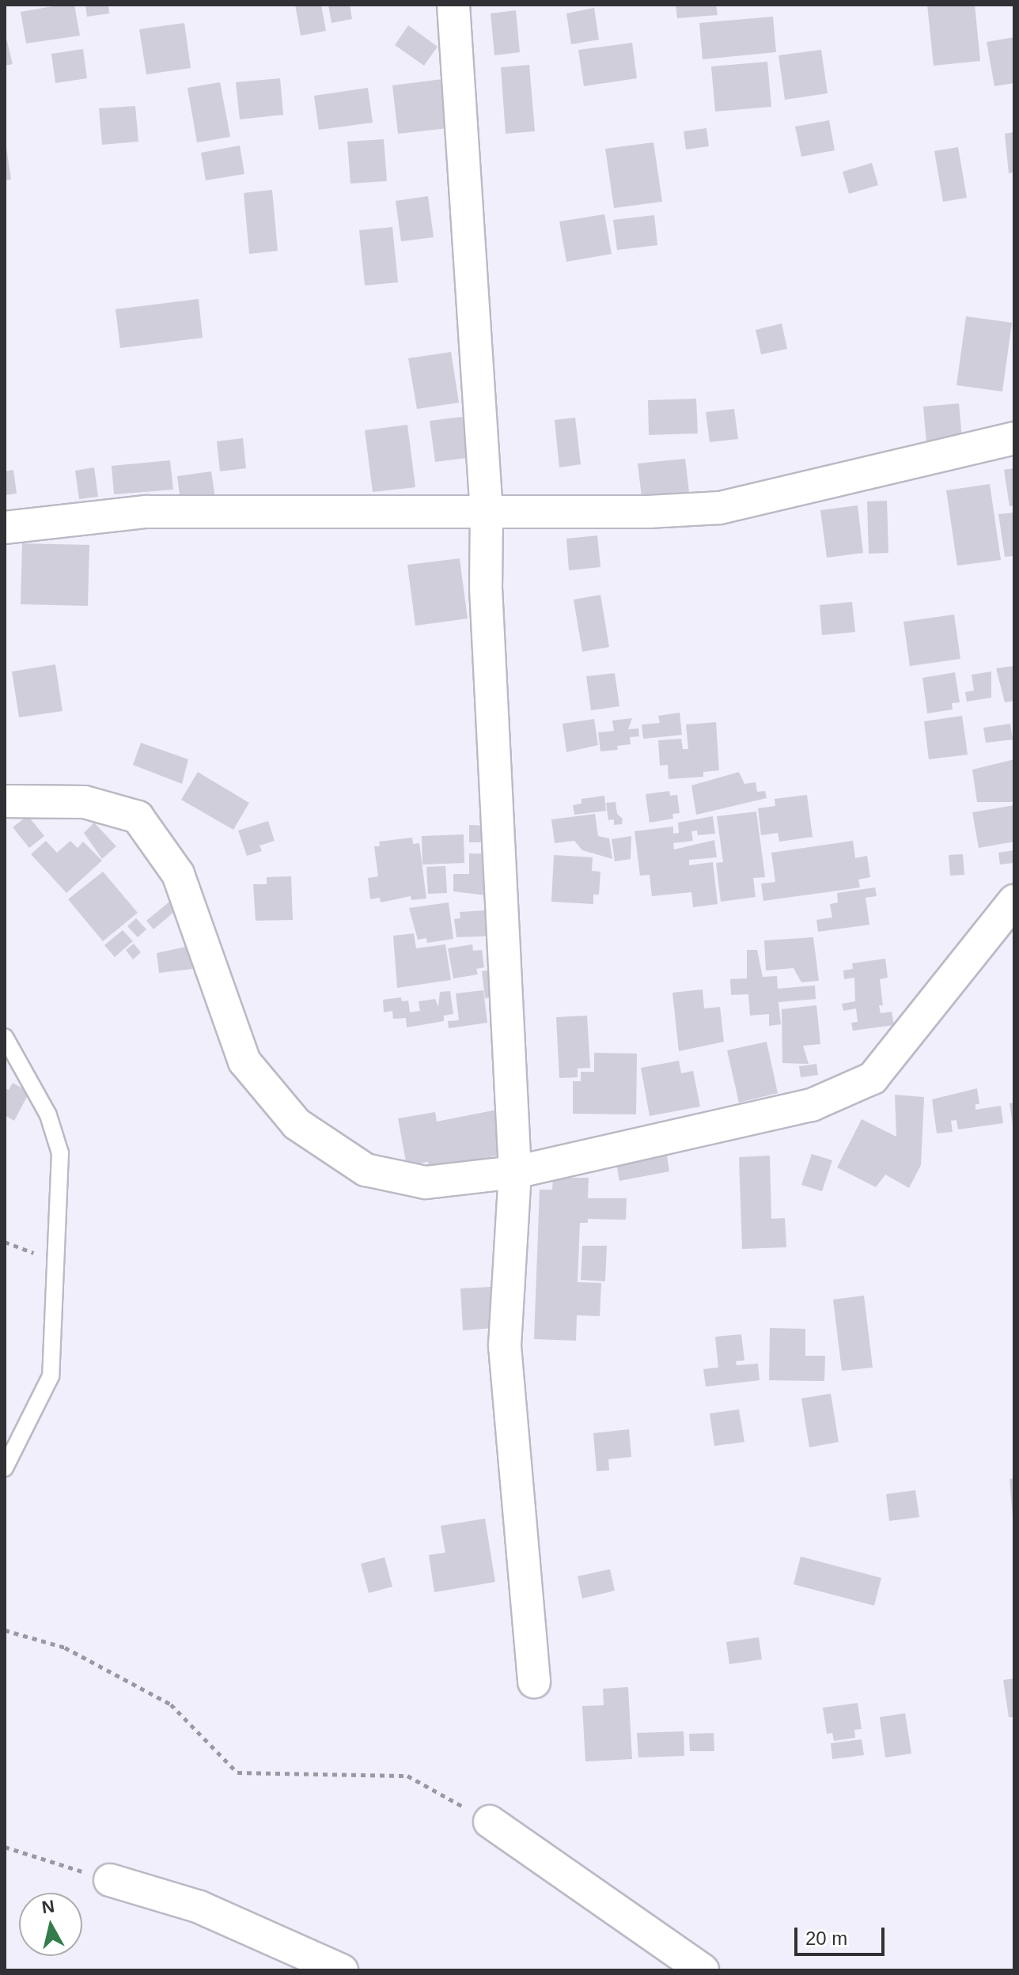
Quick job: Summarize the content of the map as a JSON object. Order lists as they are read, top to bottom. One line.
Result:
{"scale_bar":"20 m","north":"top"}
